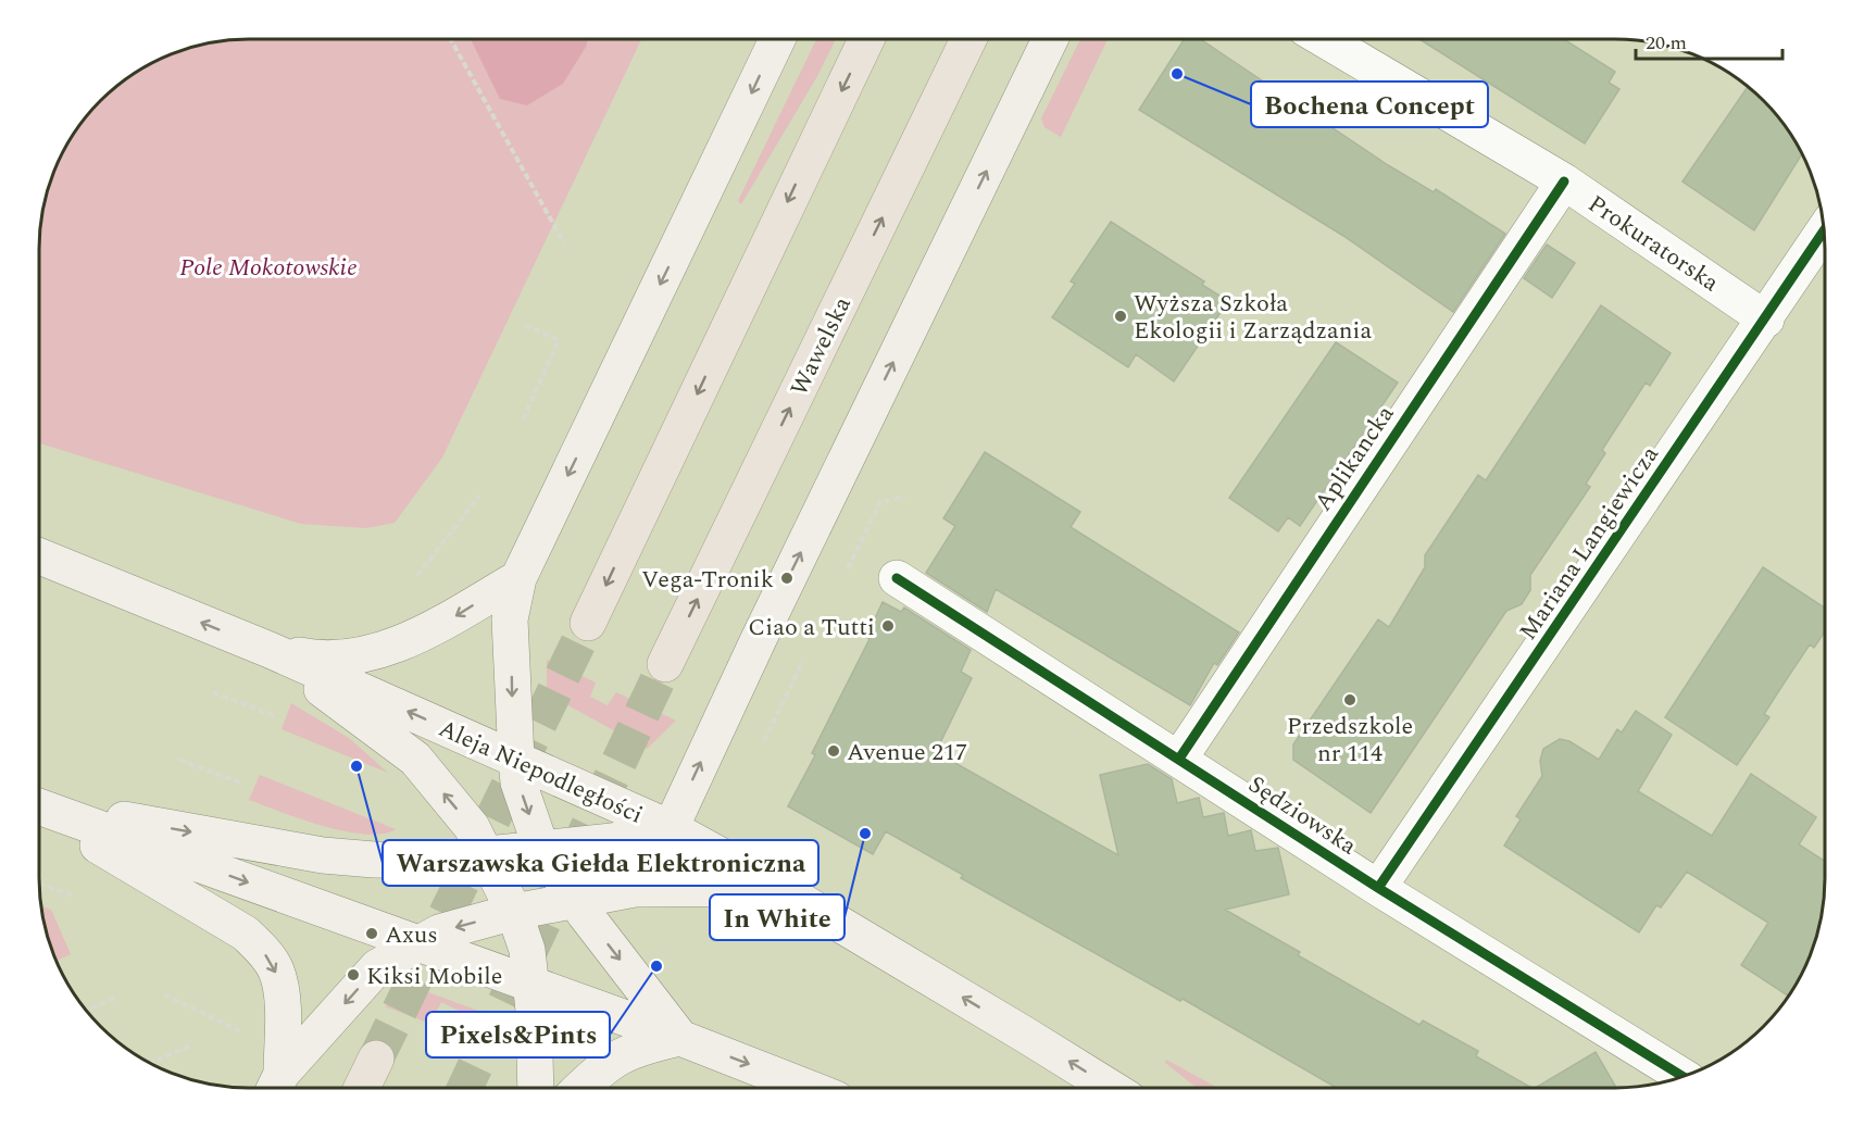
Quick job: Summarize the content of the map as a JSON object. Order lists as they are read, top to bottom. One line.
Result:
{"streets":{"main road":["Wawelska","Aleja Niepodległości"],"street":["Prokuratorska","Aplikancka","Mariana Langiewicza","Sędziowska"]},"crossings":[["Prokuratorska","Aplikancka"],["Prokuratorska","Mariana Langiewicza"],["Aplikancka","Sędziowska"],["Mariana Langiewicza","Sędziowska"]],"parks":["Pole Mokotowskie"],"places":["Bochena Concept","Wyższa Szkoła Ekologii i Zarządzania","Vega-Tronik","Ciao a Tutti","Przedszkole nr 114","Avenue 217","Warszawska Giełda Elektroniczna","In White","Axus","Pixels&Pints","Kiksi Mobile"],"scale_bar":"20 m"}
